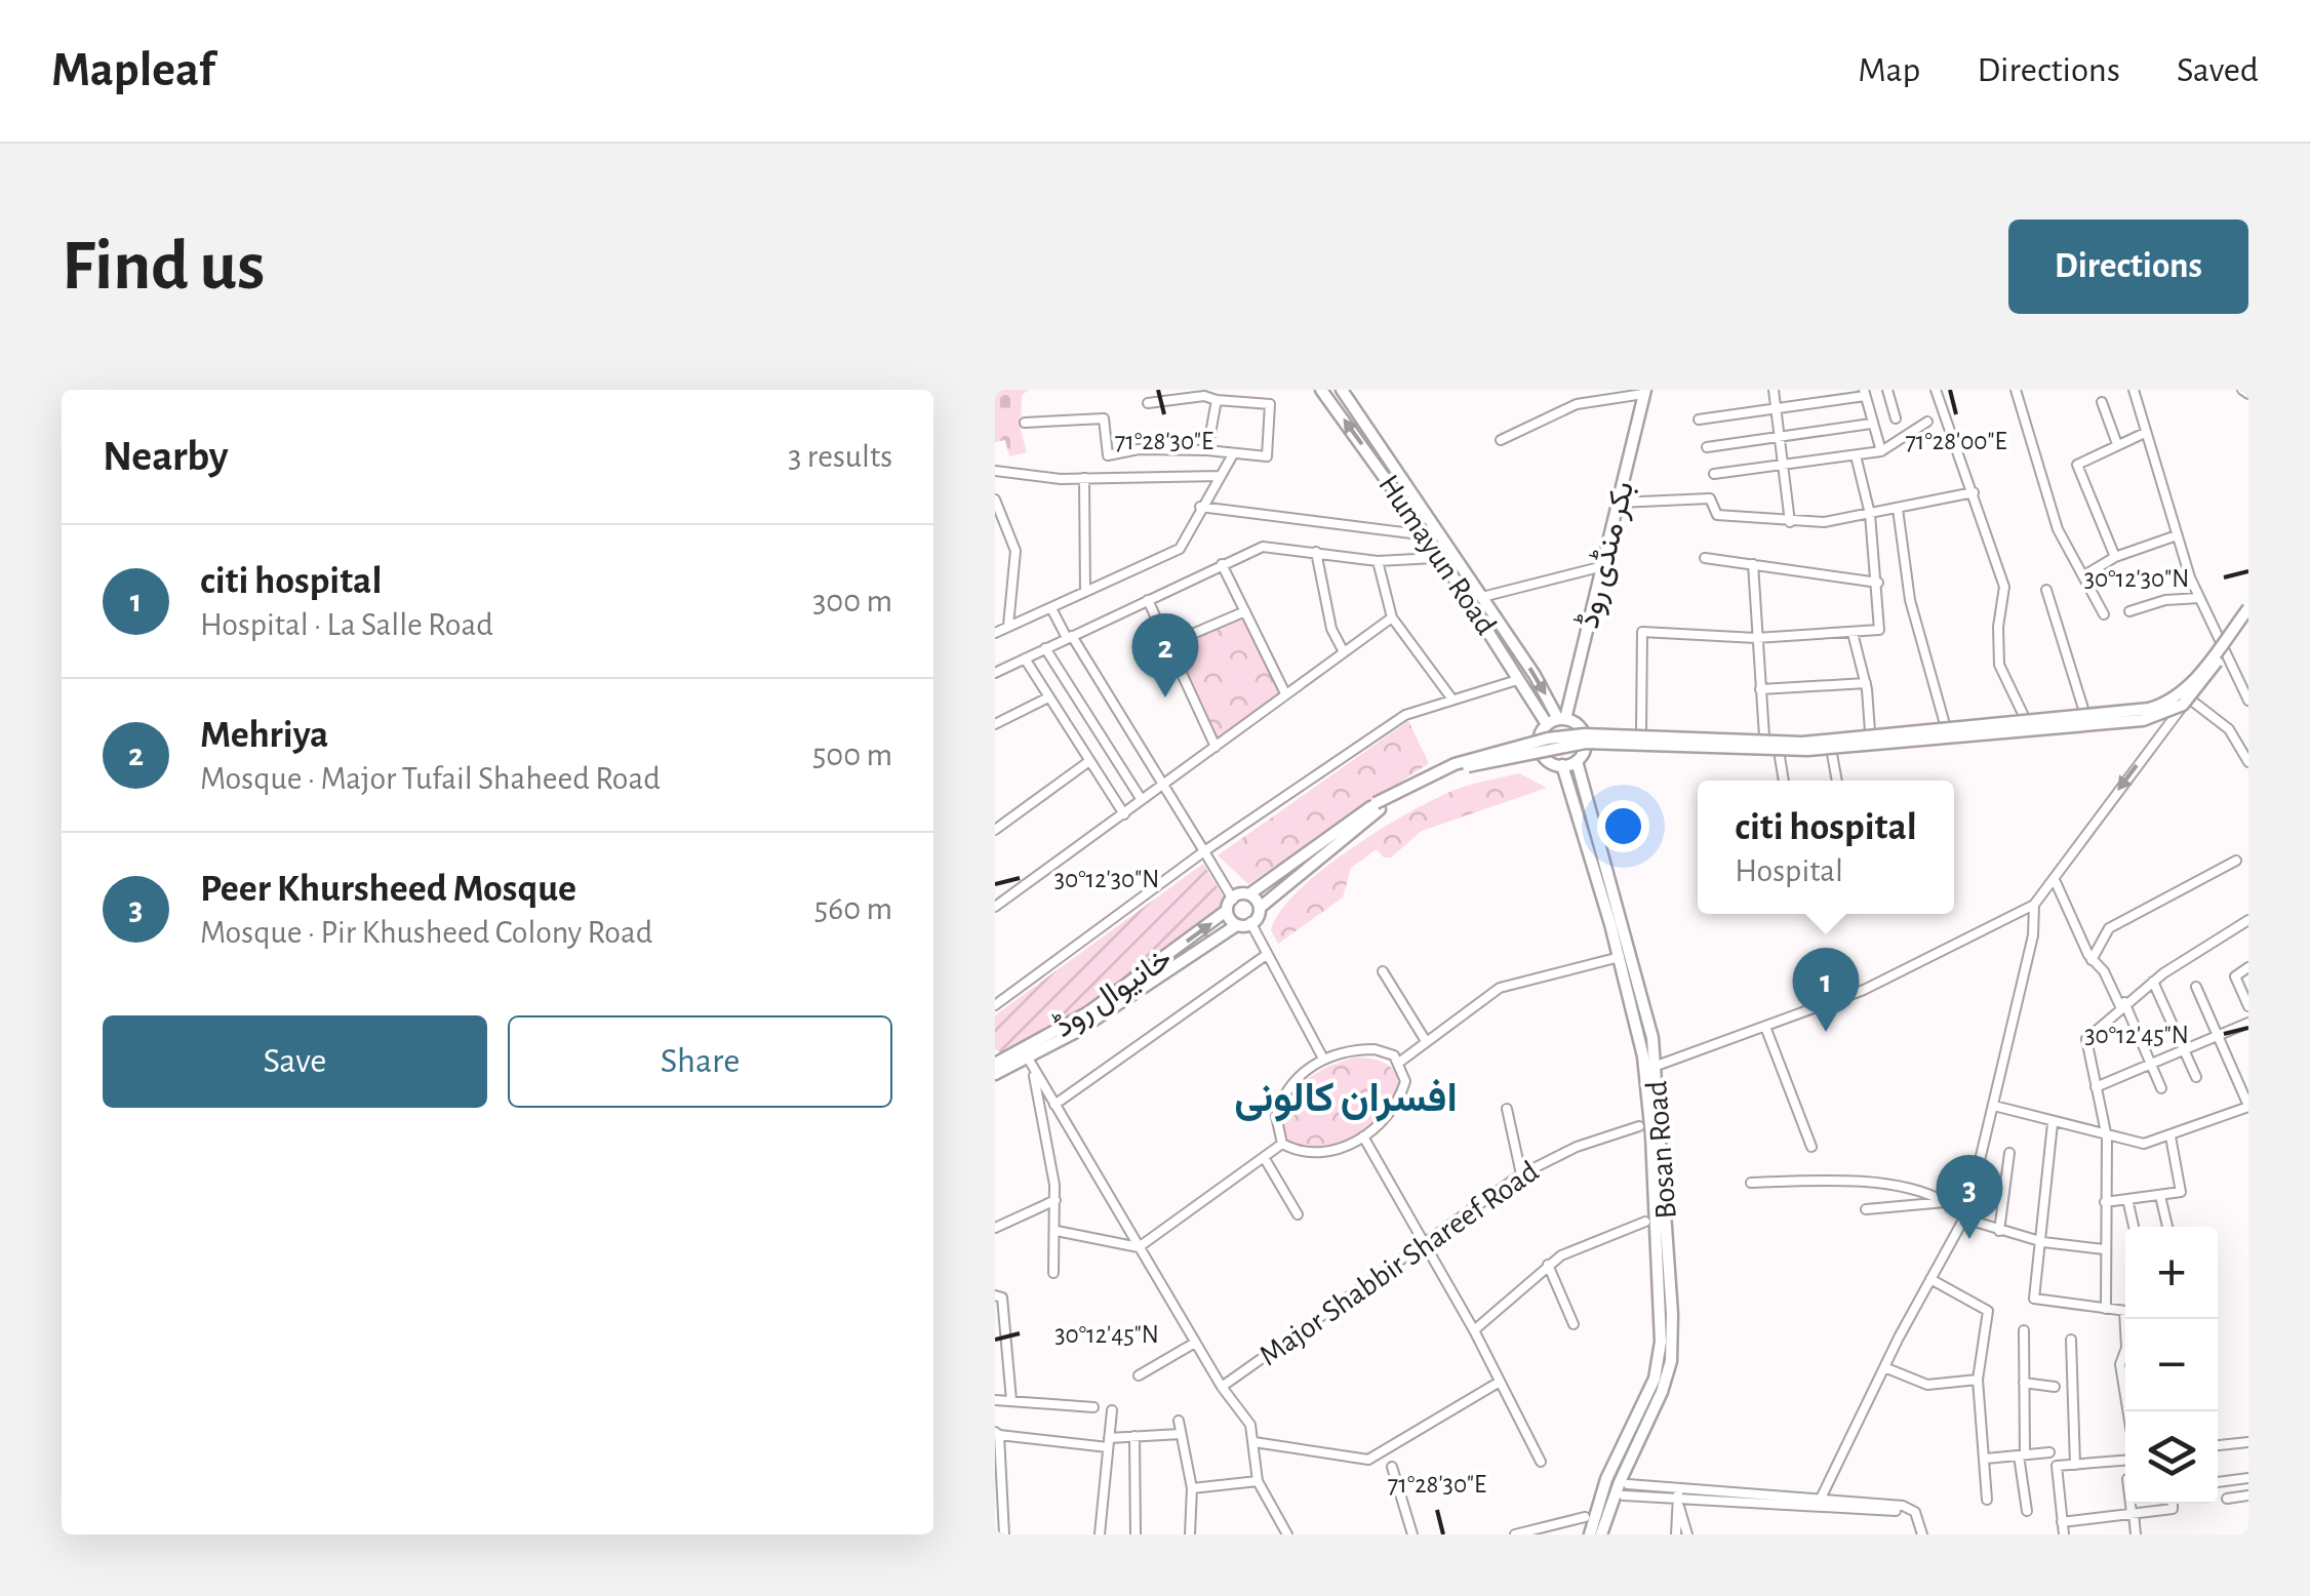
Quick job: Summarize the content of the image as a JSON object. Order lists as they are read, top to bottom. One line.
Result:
{"streets":{"main road":["Humayun Road","بکر منڈی روڈ","خانیوال روڈ","Bosan Road"],"street":["Major Shabbir Shareef Road"]},"crossings":[["Humayun Road","بکر منڈی روڈ"],["Humayun Road","Bosan Road"],["بکر منڈی روڈ","Bosan Road"]],"districts":["افسران کالونی"],"page":{"header":"Mapleaf","nav":["Map","Directions","Saved"],"buttons":["Directions",["Save","Share"]],"title":"Find us","heading":["Nearby","3 results"],"list":[{"mark":"1","name":"citi hospital","note":"Hospital · La Salle Road","value":"300 m"},{"mark":"2","name":"Mehriya","note":"Mosque · Major Tufail Shaheed Road","value":"500 m"},{"mark":"3","name":"Peer Khursheed Mosque","note":"Mosque · Pir Khusheed Colony Road","value":"560 m"}],"pins":["2","1","3"],"popup":["citi hospital","Hospital"],"map_buttons":["+","−"]},"coordinates":["71°28'30\"E","71°28'00\"E","30°12'30\"N","30°12'45\"N"]}
